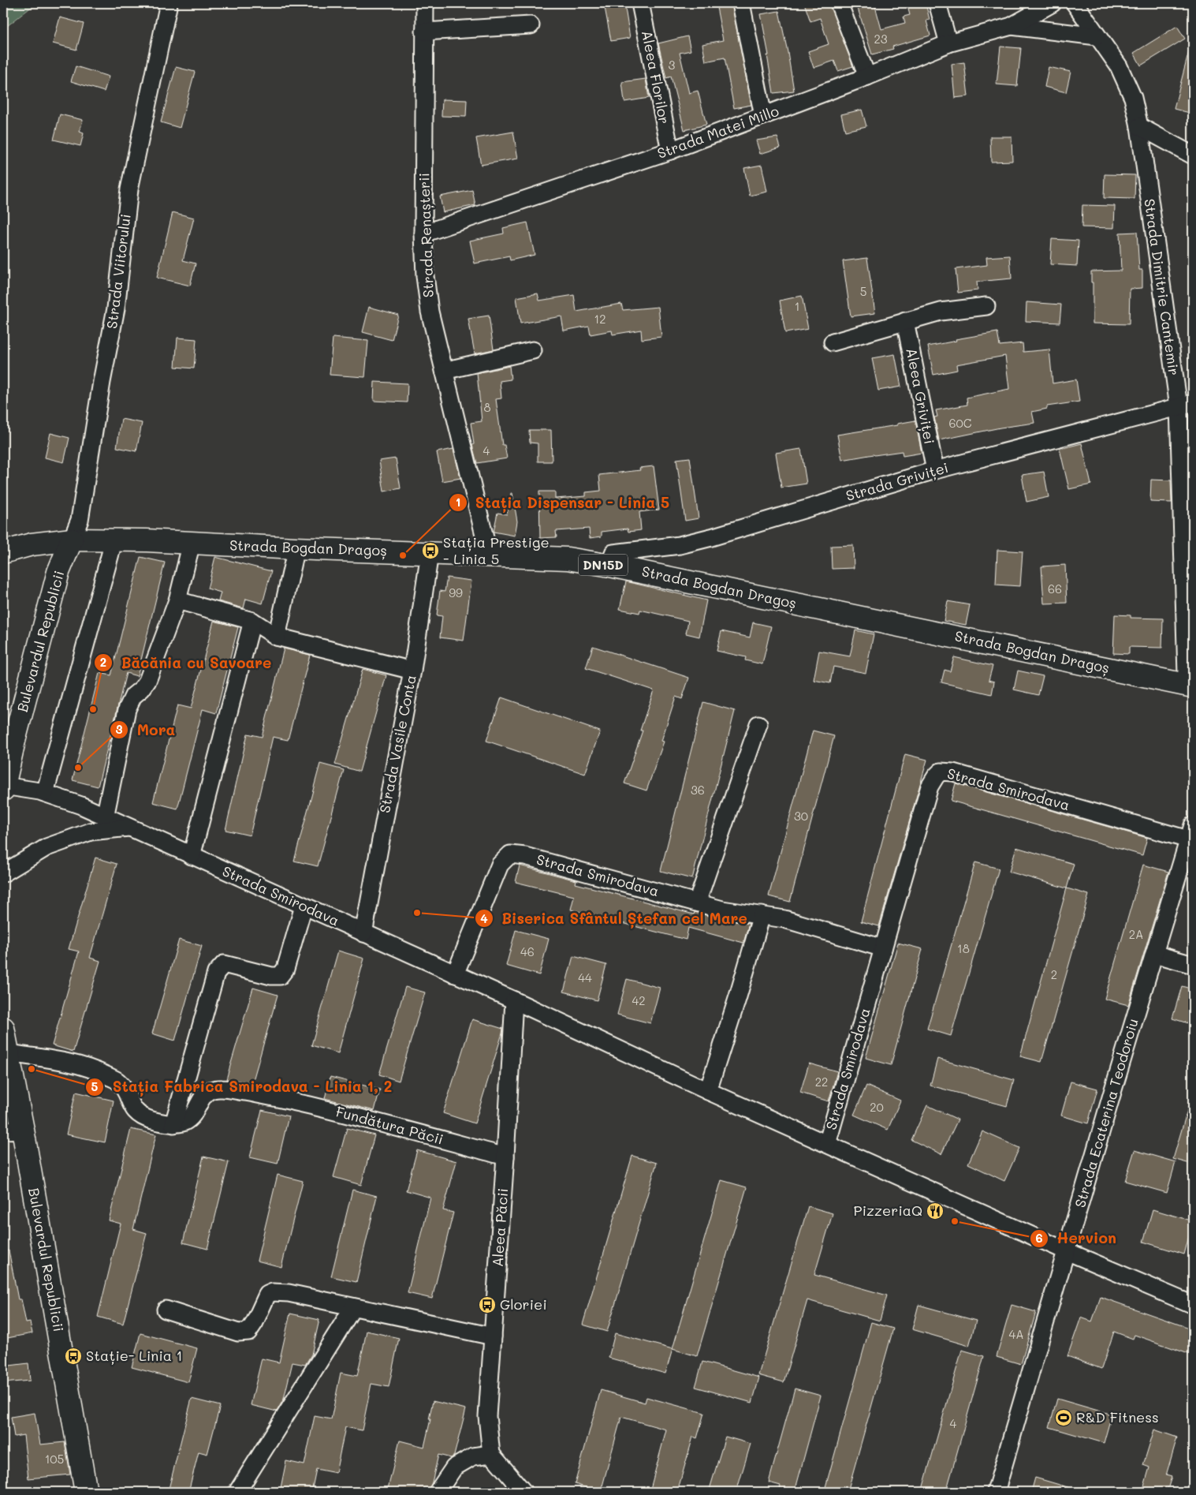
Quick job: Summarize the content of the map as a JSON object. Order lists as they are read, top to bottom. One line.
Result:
{"streets":{"main road":["Strada Bogdan Dragoș","DN15D","Bulevardul Republicii"],"street":["Aleea Florilor","Strada Matei Millo","Strada Renașterii","Strada Viitorului","Strada Dimitrie Cantemir","Aleea Griviței","Strada Griviței","Strada Vasile Conta","Strada Smirodava","Strada Ecaterina Teodoroiu","Fundătura Păcii","Aleea Păcii"]},"crossings":[["Aleea Florilor","Strada Matei Millo"],["Strada Matei Millo","Strada Renașterii"],["Strada Matei Millo","Strada Dimitrie Cantemir"],["Strada Renașterii","Strada Bogdan Dragoș"],["Strada Viitorului","Strada Bogdan Dragoș"],["Strada Viitorului","Bulevardul Republicii"],["Strada Dimitrie Cantemir","Strada Griviței"],["Strada Dimitrie Cantemir","Strada Bogdan Dragoș"],["Aleea Griviței","Strada Griviței"],["Strada Griviței","Strada Bogdan Dragoș"],["Strada Bogdan Dragoș","Bulevardul Republicii"],["Strada Bogdan Dragoș","Strada Vasile Conta"],["Bulevardul Republicii","Strada Smirodava"],["Strada Vasile Conta","Strada Smirodava"],["Strada Smirodava","Strada Ecaterina Teodoroiu"],["Strada Smirodava","Aleea Păcii"],["Fundătura Păcii","Aleea Păcii"]],"places":{"bus stop":["Stația Prestige - Linia 5","Gloriei","Stație- Linia 1"],"other":["Stația Dispensar - Linia 5","Băcănia cu Savoare","Mora","Biserica Sfântul Ștefan cel Mare","Stația Fabrica Smirodava - Linia 1, 2","Hervion"],"restaurant":["PizzeriaQ"],"sports":["R&D Fitness"]},"house_numbers":["23","3","5","1","12","8","60C","4","66","99","36","30","2A","18","46","2","44","42","22","20","4A","4","105"]}
